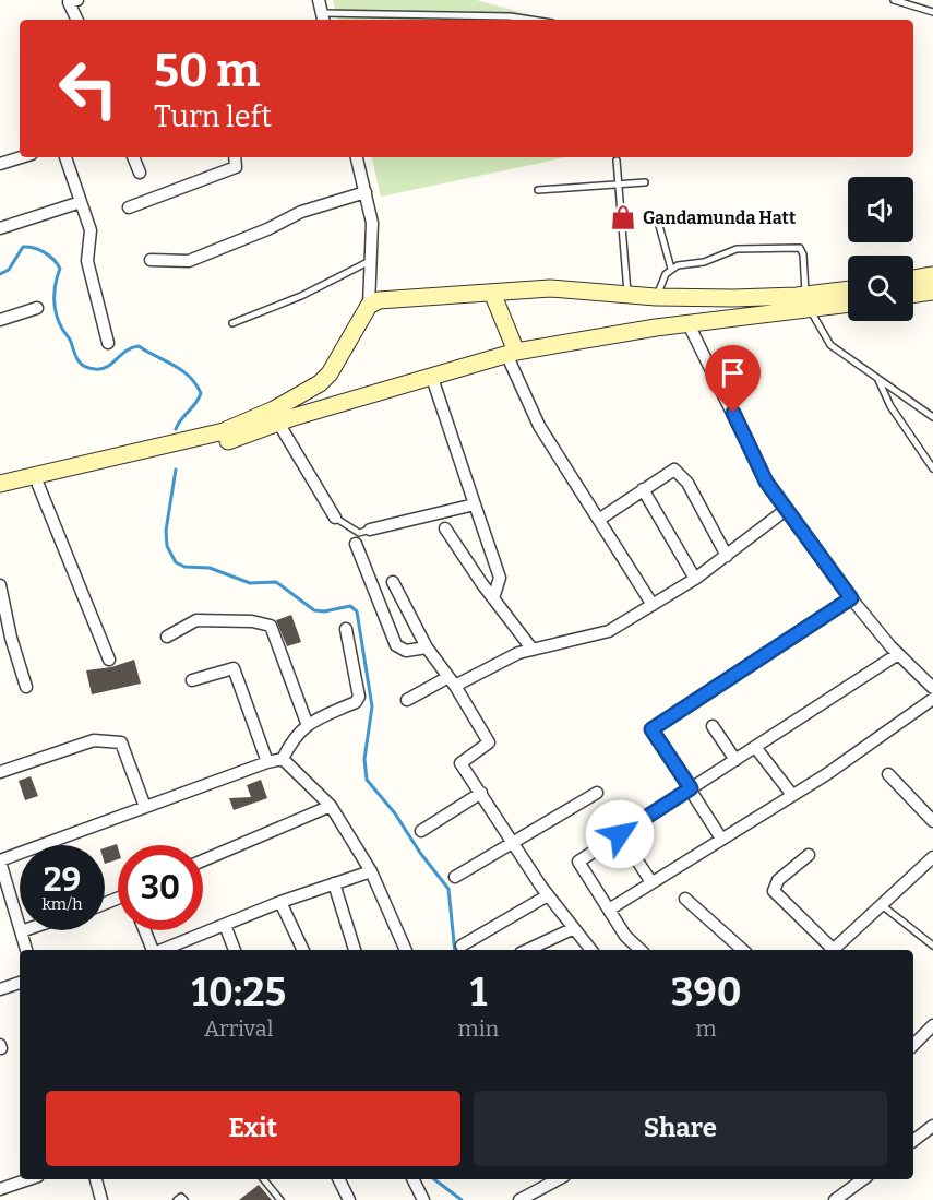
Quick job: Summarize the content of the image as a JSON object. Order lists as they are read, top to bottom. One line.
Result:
{"places":{"shop":["Gandamunda Hatt"]},"page":{"turn":["50 m","Turn left"],"speed":"29 km/h","limit":"30","eta":["10:25","Arrival","1","min","390","m"],"buttons":["Exit","Share"]}}
